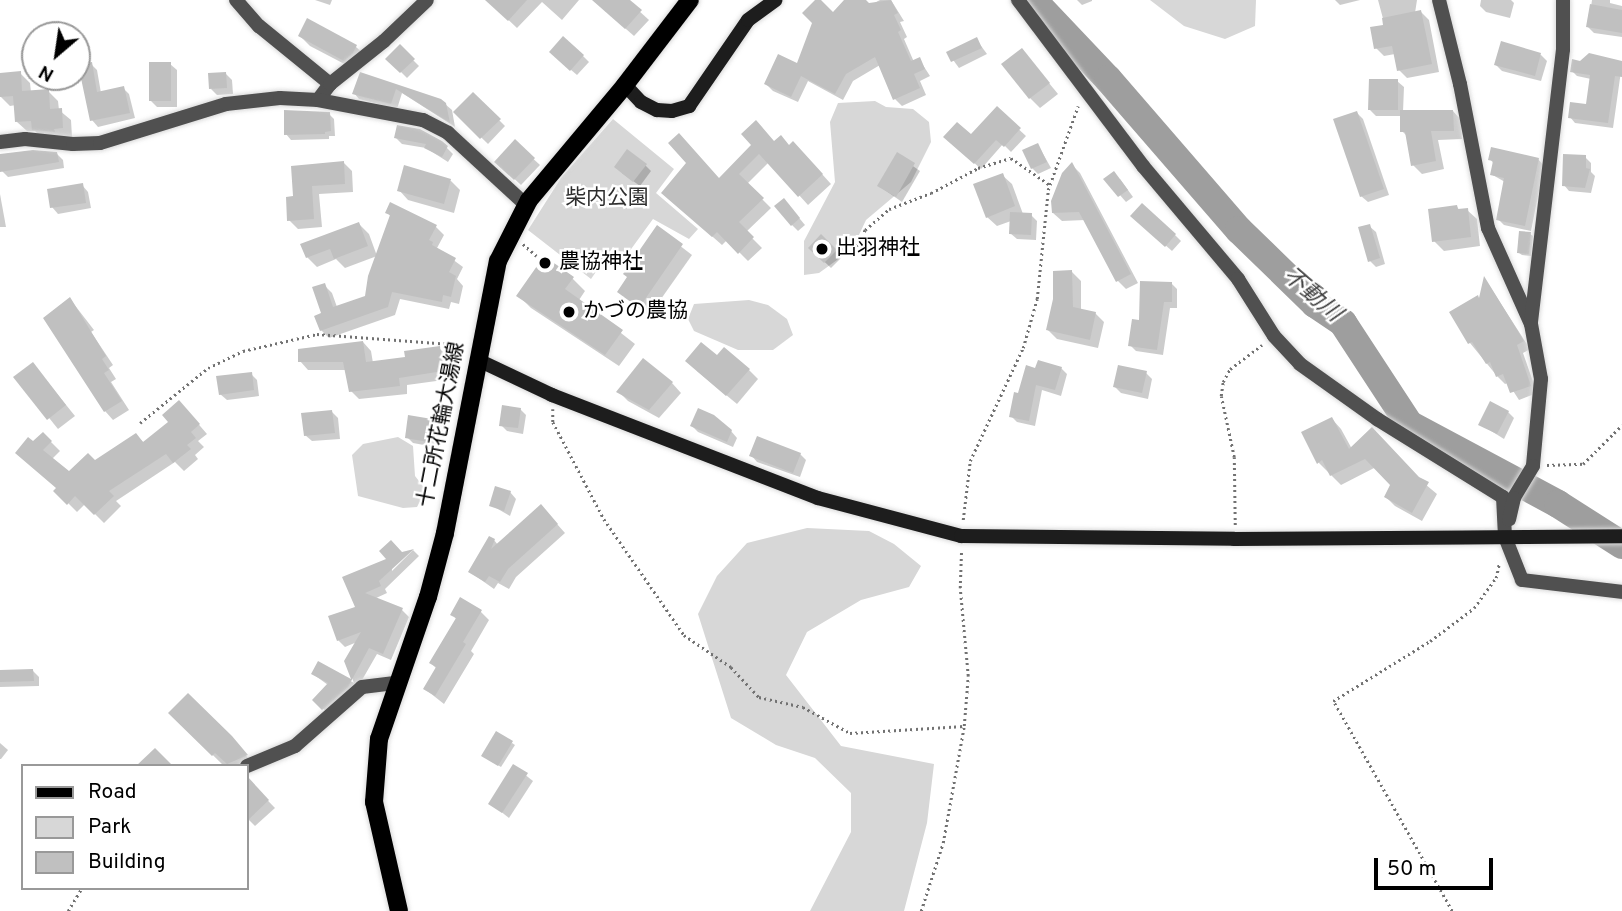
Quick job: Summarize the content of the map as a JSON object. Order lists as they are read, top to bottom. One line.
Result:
{"streets":{"main road":["十二所花輪大湯線"]},"water":["不動川"],"parks":["柴内公園"],"places":["出羽神社","農協神社","かづの農協"],"legend":["Road","Park","Building"],"scale_bar":"50 m","north":"bottom left"}
